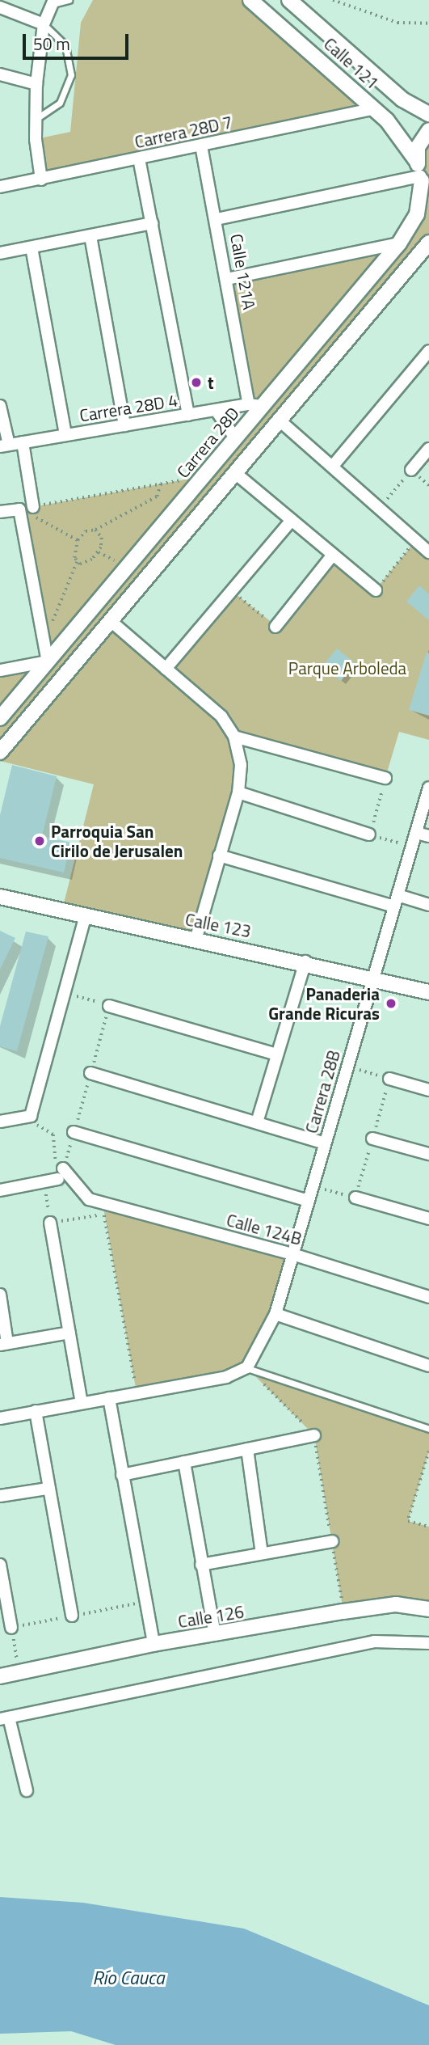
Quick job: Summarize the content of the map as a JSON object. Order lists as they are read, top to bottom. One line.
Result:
{"streets":{"street":["Calle 121","Carrera 28D 7","Calle 121A","Carrera 28D 4","Carrera 28D","Calle 123","Carrera 28B","Calle 124B","Calle 126"]},"crossings":[["Calle 121","Carrera 28D 7"],["Calle 121","Carrera 28D"],["Carrera 28D 7","Calle 121A"],["Calle 121A","Carrera 28D 4"],["Calle 121A","Carrera 28D"],["Carrera 28D 4","Carrera 28D"],["Calle 123","Carrera 28B"],["Carrera 28B","Calle 124B"]],"water":["Río Cauca"],"parks":["Parque Arboleda"],"places":["t","Parroquia San Cirilo de Jerusalen","Panaderia Grande Ricuras"],"scale_bar":"50 m"}
